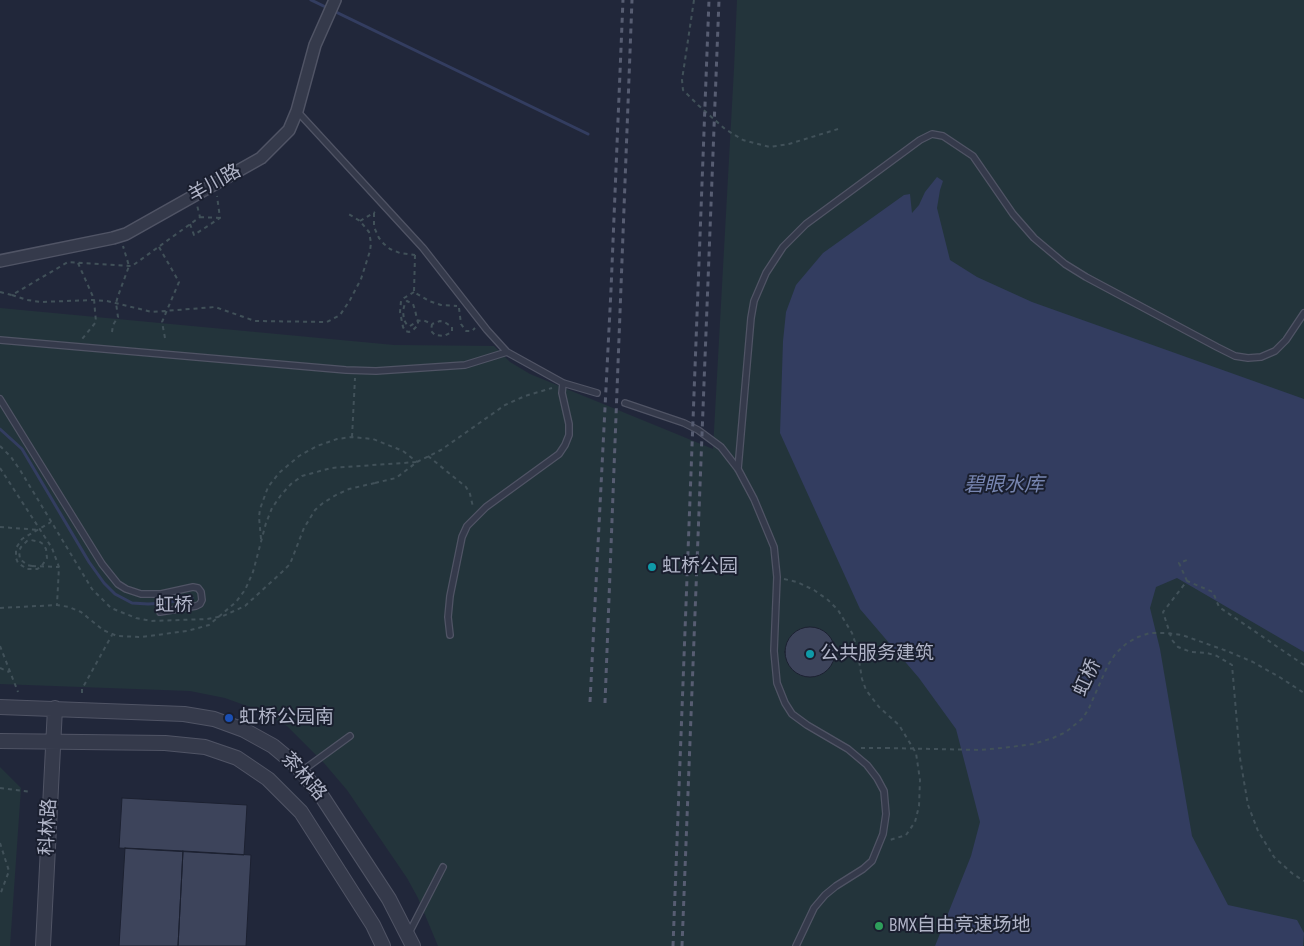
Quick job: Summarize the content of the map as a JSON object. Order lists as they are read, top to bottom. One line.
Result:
{"streets":{"street":["羊川路","茶林路","科林路"],"path":["虹桥"]},"crossings":[["茶林路","科林路"]],"water":["碧眼水库"],"places":["虹桥公园","公共服务建筑","虹桥公园南","BMX自由竞速场地"]}
